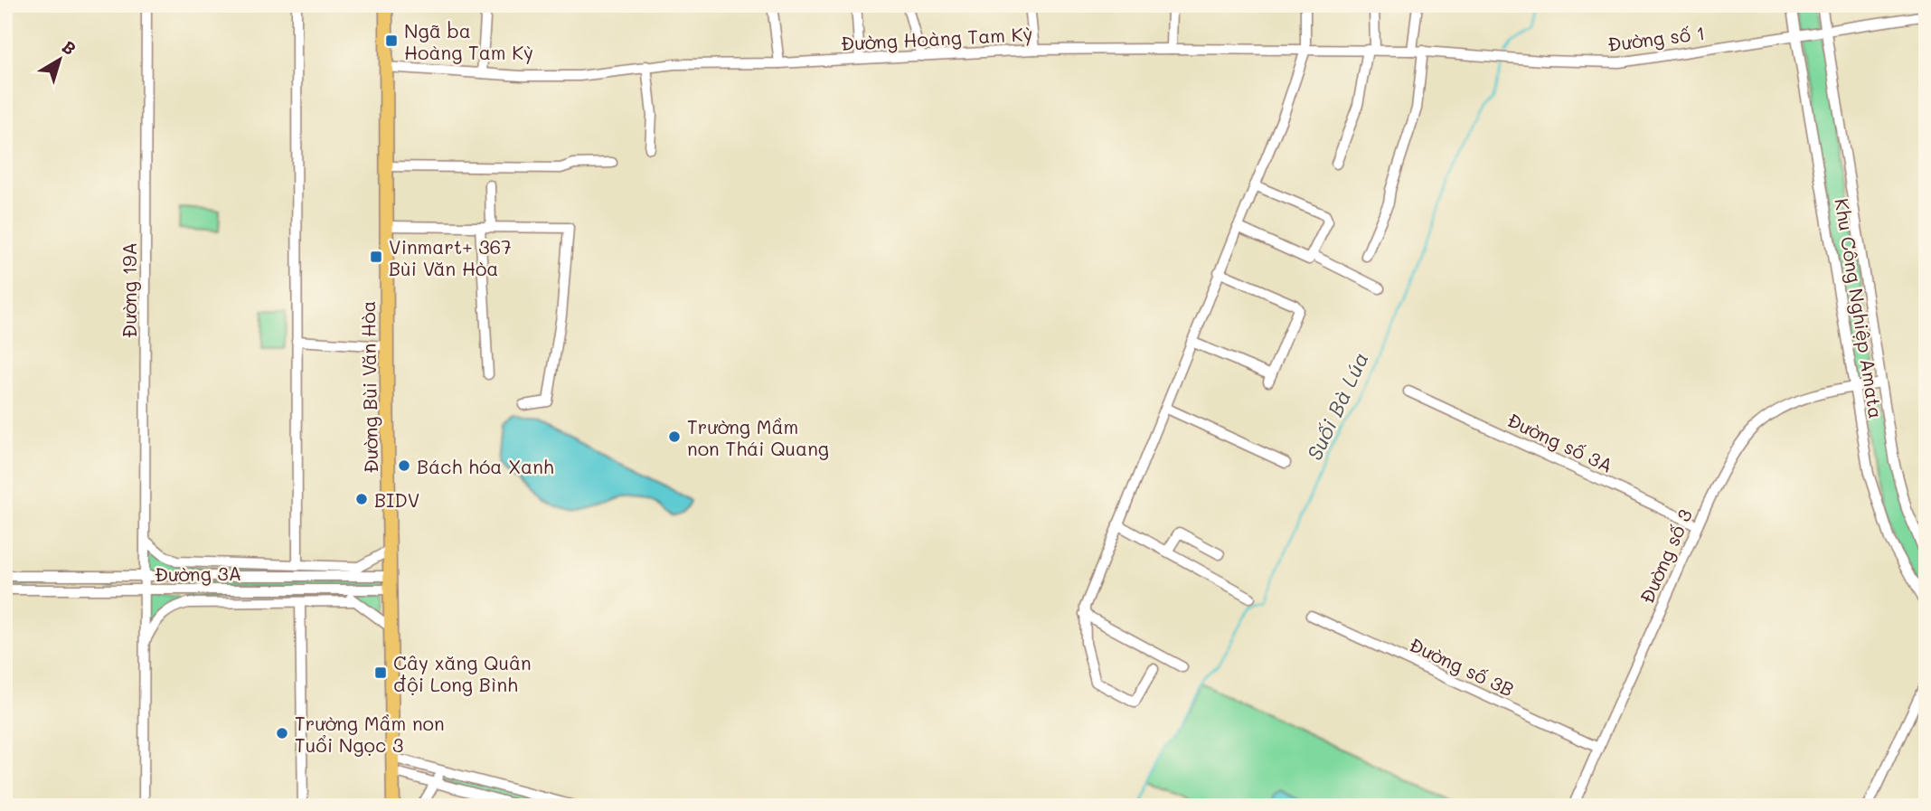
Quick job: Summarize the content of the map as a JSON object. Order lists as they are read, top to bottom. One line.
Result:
{"streets":{"main road":["Đường Bùi Văn Hòa"],"street":["Đường Hoàng Tam Kỳ","Đường số 1","Đường 19A","Khu Công Nghiệp Amata","Đường số 3A","Đường số 3","Đường 3A","Đường số 3B"]},"crossings":[["Đường Hoàng Tam Kỳ","Đường số 1"],["Đường Hoàng Tam Kỳ","Đường Bùi Văn Hòa"],["Đường số 1","Khu Công Nghiệp Amata"],["Đường 19A","Đường 3A"],["Khu Công Nghiệp Amata","Đường số 3"],["Đường Bùi Văn Hòa","Đường 3A"],["Đường số 3A","Đường số 3"],["Đường số 3","Đường số 3B"]],"water":["Suối Bà Lúa"],"places":{"transit":["Ngã ba Hoàng Tam Kỳ","Vinmart+ 367 Bùi Văn Hòa","Cây xăng Quân đội Long Bình"],"other":["Trường Mầm non Thái Quang","Bách hóa Xanh","BIDV","Trường Mầm non Tuổi Ngọc 3"]},"north":"top right"}
